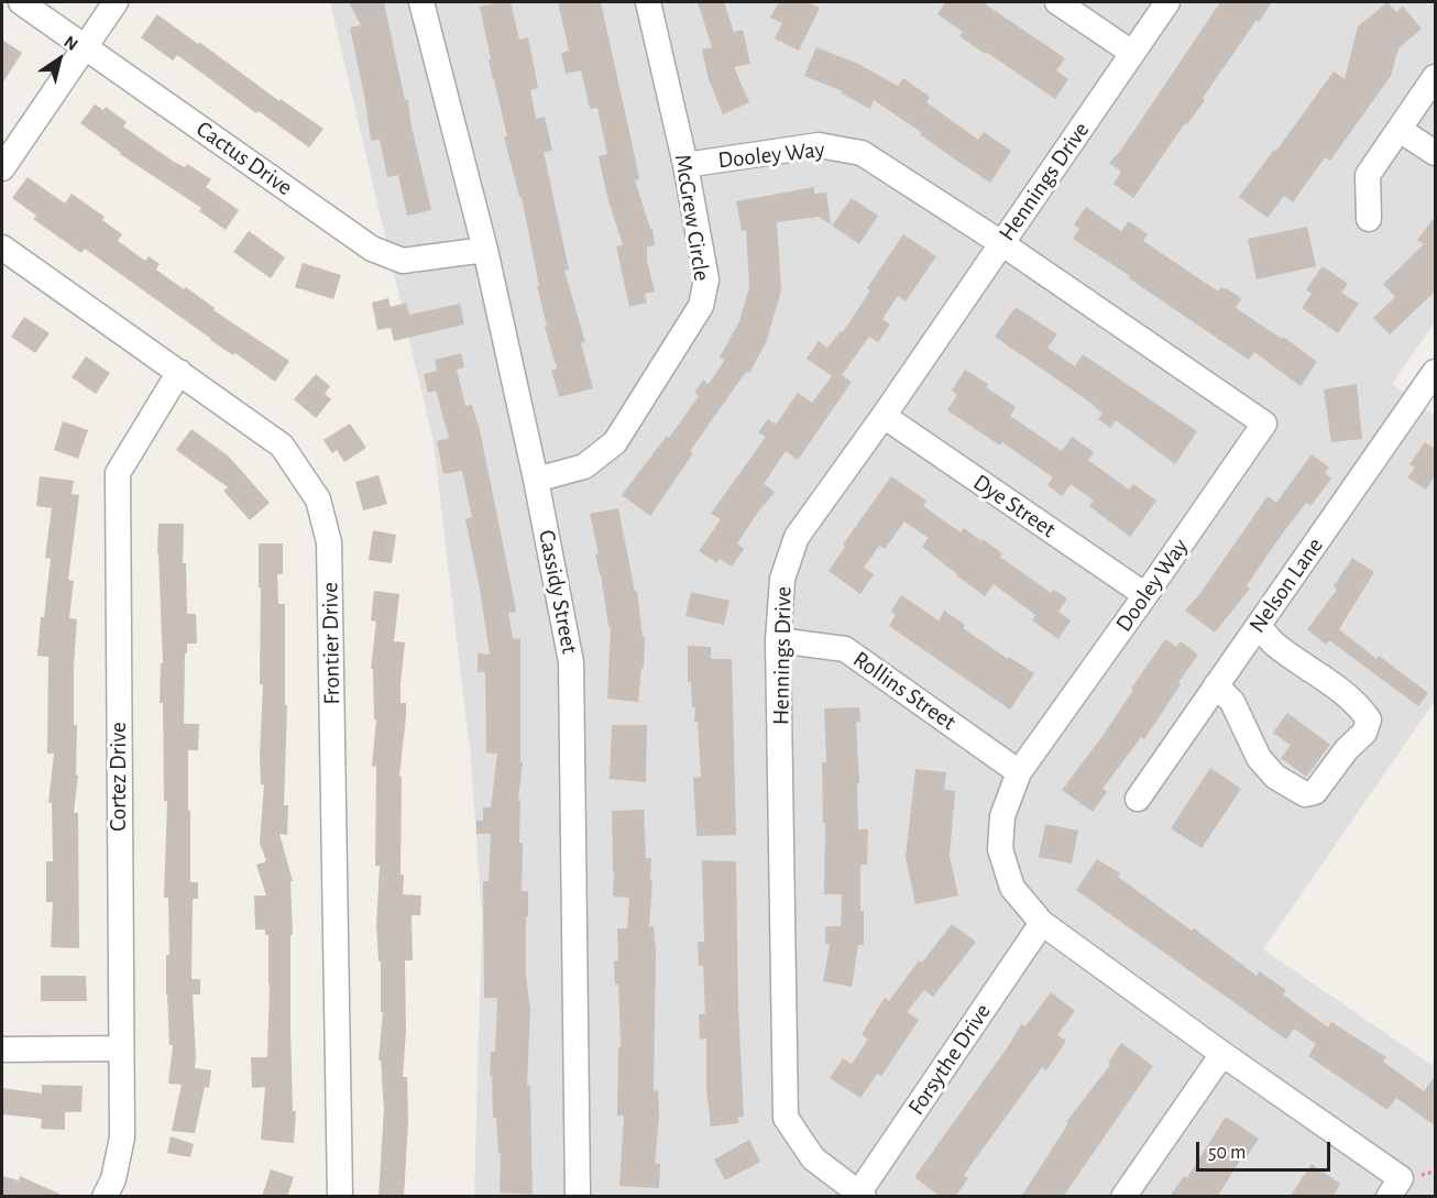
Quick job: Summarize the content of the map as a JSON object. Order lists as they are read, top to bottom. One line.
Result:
{"streets":{"street":["Dooley Way","Cactus Drive","Hennings Drive","McGrew Circle","Dye Street","Nelson Lane","Cassidy Street","Frontier Drive","Rollins Street","Cortez Drive","Forsythe Drive"]},"crossings":[["Dooley Way","Hennings Drive"],["Dooley Way","McGrew Circle"],["Dooley Way","Dye Street"],["Dooley Way","Rollins Street"],["Dooley Way","Forsythe Drive"],["Cactus Drive","Cassidy Street"],["Hennings Drive","Dye Street"],["Hennings Drive","Rollins Street"],["Hennings Drive","Forsythe Drive"],["McGrew Circle","Cassidy Street"],["Frontier Drive","Cortez Drive"]],"scale_bar":"50 m","north":"top right"}
